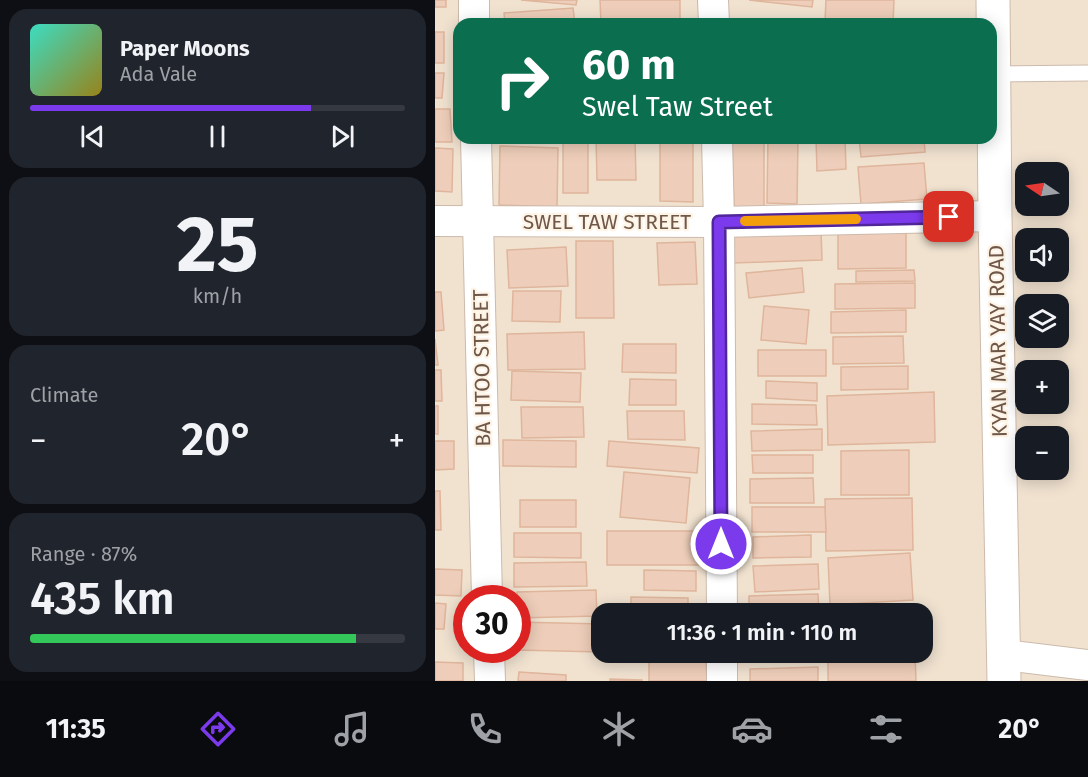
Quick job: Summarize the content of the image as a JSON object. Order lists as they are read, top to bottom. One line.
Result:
{"streets":{"street":["SWEL TAW STREET","KYAN MAR YAY ROAD","BA HTOO STREET"]},"crossings":[["SWEL TAW STREET","KYAN MAR YAY ROAD"],["SWEL TAW STREET","BA HTOO STREET"]],"north":"left","page":{"turn":["60 m","Swel Taw Street"],"song":["Paper Moons","Ada Vale"],"map_buttons":["+","−"],"tile":[["25","km/h"],"Climate",["Range · 87%","435 km"]],"heat":["−","20°","+"],"limit":"30","trip":"11:36 · 1 min · 110 m","tabs":["11:35","20°"]}}
